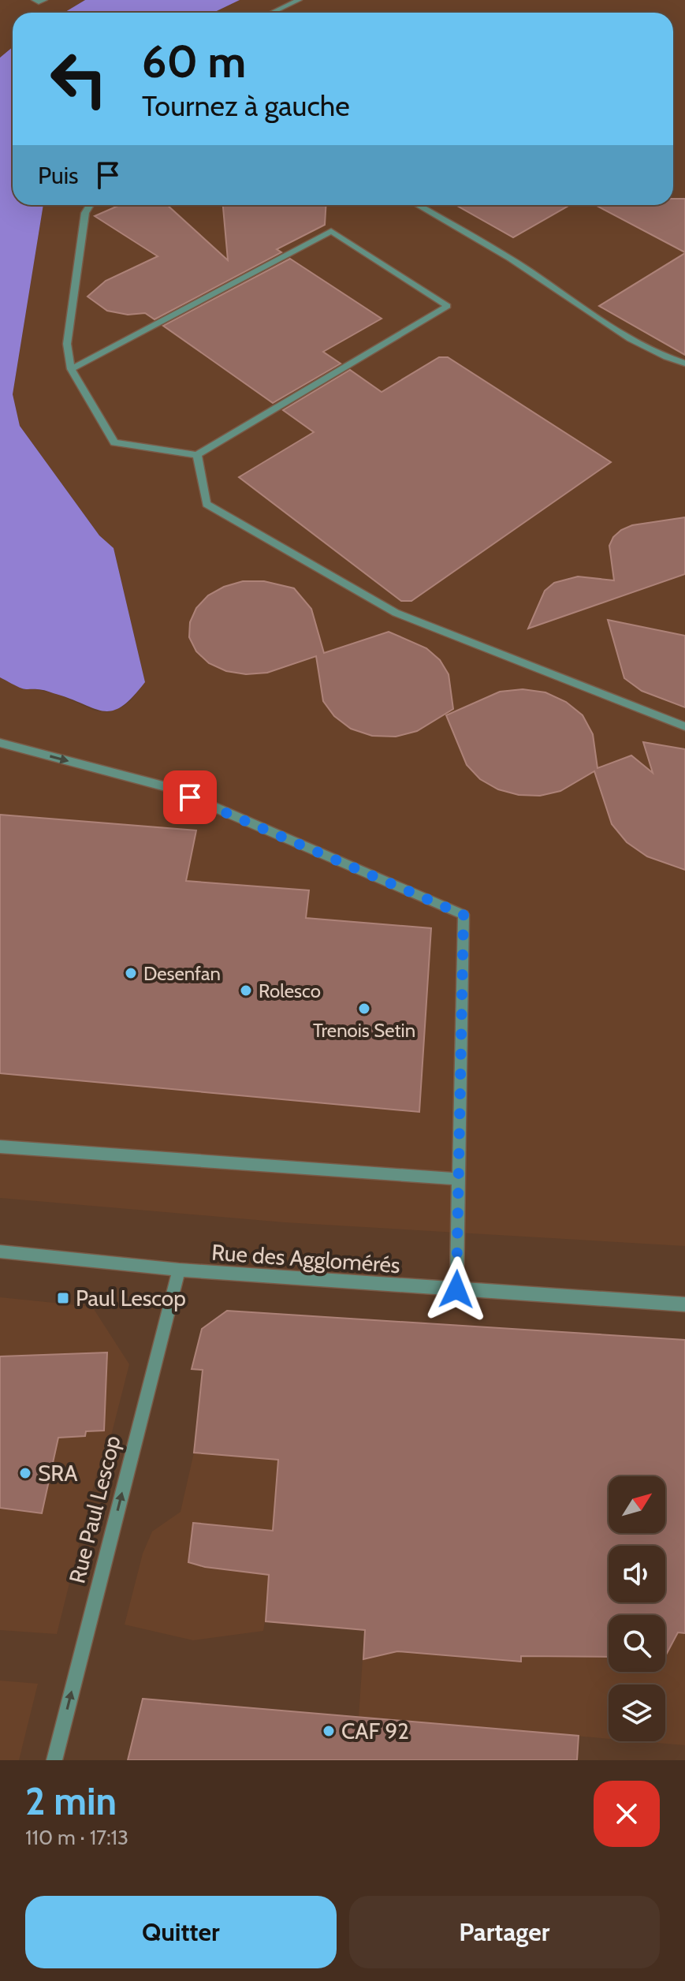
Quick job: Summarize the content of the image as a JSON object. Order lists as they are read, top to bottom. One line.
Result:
{"streets":{"street":["Rue des Agglomérés","Rue Paul Lescop"]},"crossings":[["Rue des Agglomérés","Rue Paul Lescop"]],"one_way":["Rue Paul Lescop"],"places":{"other":["Desenfan","Rolesco","Trenois Setin","SRA","CAF 92"],"transit":["Paul Lescop"]},"north":"top right","page":{"turn":["60 m","Tournez à gauche"],"then":"Puis","heading":["2 min","110 m · 17:13"],"buttons":["Quitter","Partager"]}}
